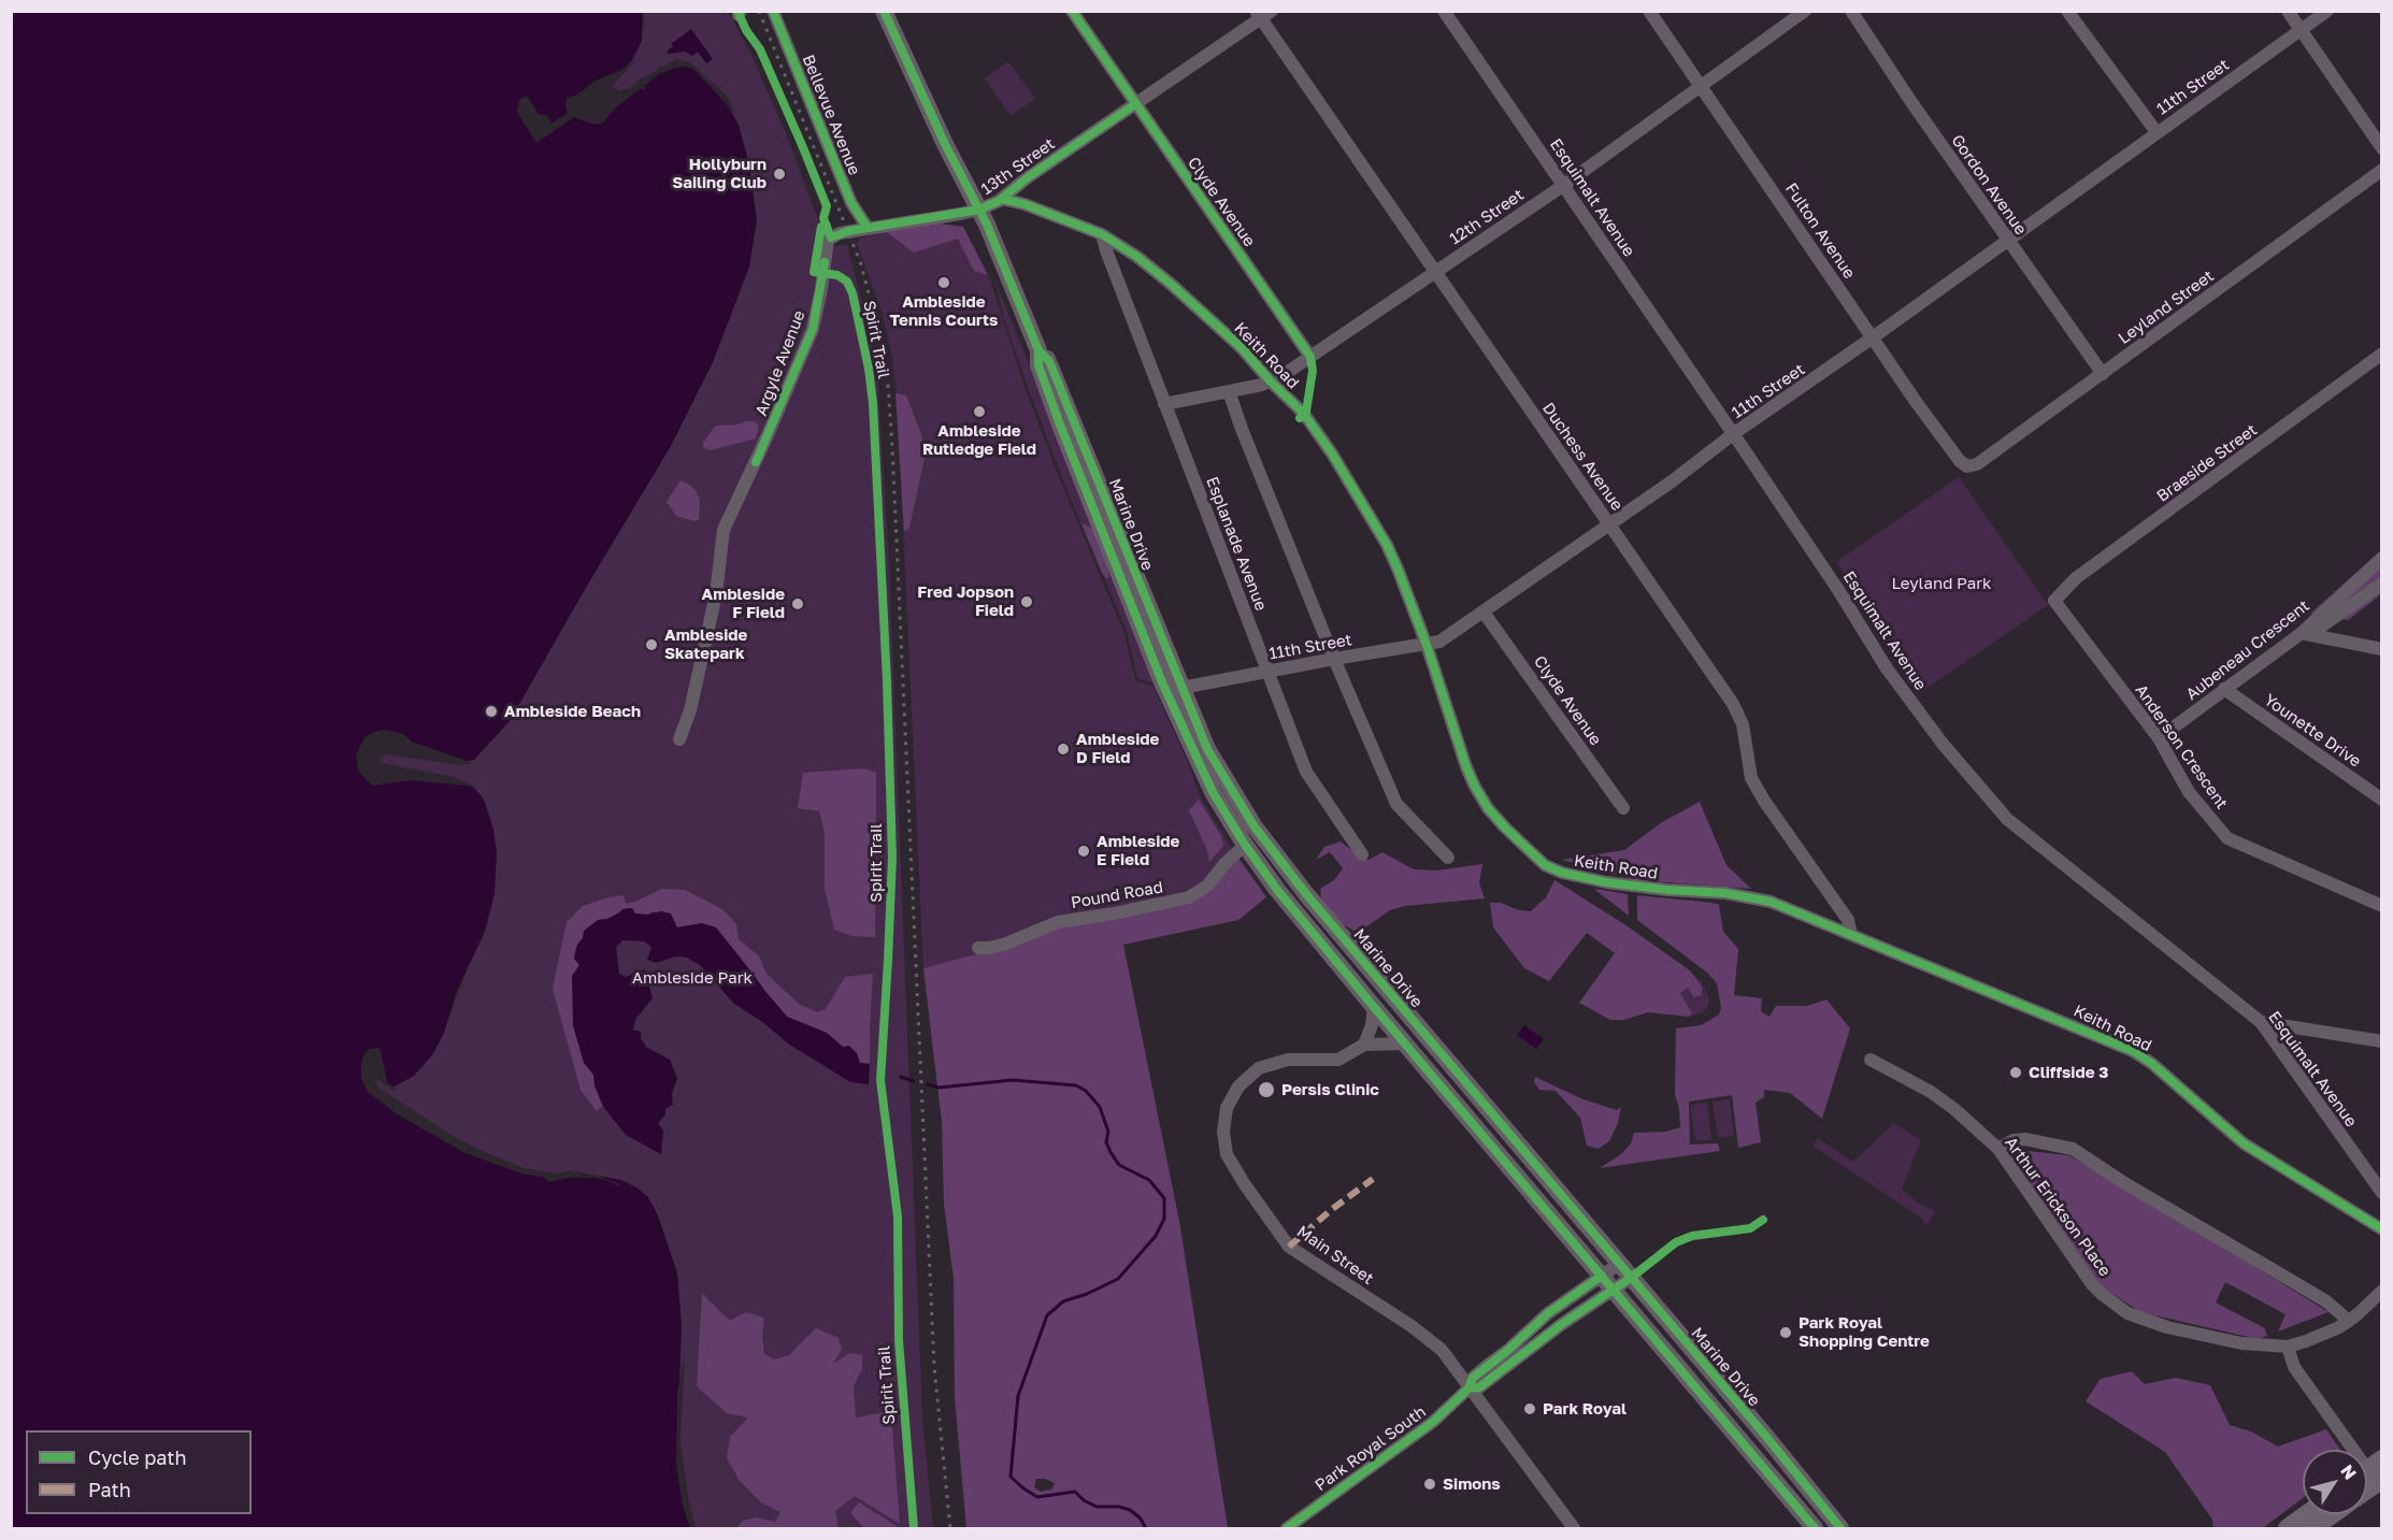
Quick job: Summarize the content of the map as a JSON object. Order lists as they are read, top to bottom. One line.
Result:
{"streets":{"main road":["Marine Drive"],"street":["11th Street","Bellevue Avenue","13th Street","Gordon Avenue","Esquimalt Avenue","Clyde Avenue","12th Street","Fulton Avenue","Leyland Street","Keith Road","Argyle Avenue","Duchess Avenue","Braeside Street","Esplanade Avenue","Aubeneau Crescent","Younette Drive","Anderson Crescent","Pound Road","Arthur Erickson Place","Main Street","Park Royal South"],"cycle path":["Spirit Trail"]},"crossings":[["11th Street","Gordon Avenue"],["11th Street","Esquimalt Avenue"],["11th Street","Clyde Avenue"],["11th Street","Fulton Avenue"],["11th Street","Keith Road"],["11th Street","Duchess Avenue"],["11th Street","Marine Drive"],["11th Street","Esplanade Avenue"],["Bellevue Avenue","13th Street"],["13th Street","Clyde Avenue"],["13th Street","Keith Road"],["13th Street","Argyle Avenue"],["13th Street","Duchess Avenue"],["13th Street","Marine Drive"],["Gordon Avenue","Leyland Street"],["Esquimalt Avenue","12th Street"],["Clyde Avenue","12th Street"],["12th Street","Fulton Avenue"],["12th Street","Keith Road"],["12th Street","Duchess Avenue"],["12th Street","Esplanade Avenue"],["Fulton Avenue","Leyland Street"],["Keith Road","Duchess Avenue"],["Keith Road","Esplanade Avenue"],["Braeside Street","Anderson Crescent"],["Marine Drive","Pound Road"],["Marine Drive","Main Street"],["Marine Drive","Park Royal South"],["Aubeneau Crescent","Younette Drive"],["Aubeneau Crescent","Anderson Crescent"],["Main Street","Park Royal South"]],"parks":["Leyland Park","Ambleside Park"],"places":["Hollyburn Sailing Club","Ambleside Tennis Courts","Ambleside Rutledge Field","Fred Jopson Field","Ambleside F Field","Ambleside Skatepark","Ambleside Beach","Ambleside D Field","Ambleside E Field","Cliffside 3","Persis Clinic","Park Royal Shopping Centre","Park Royal","Simons"],"legend":["Cycle path","Path"],"north":"top right"}
